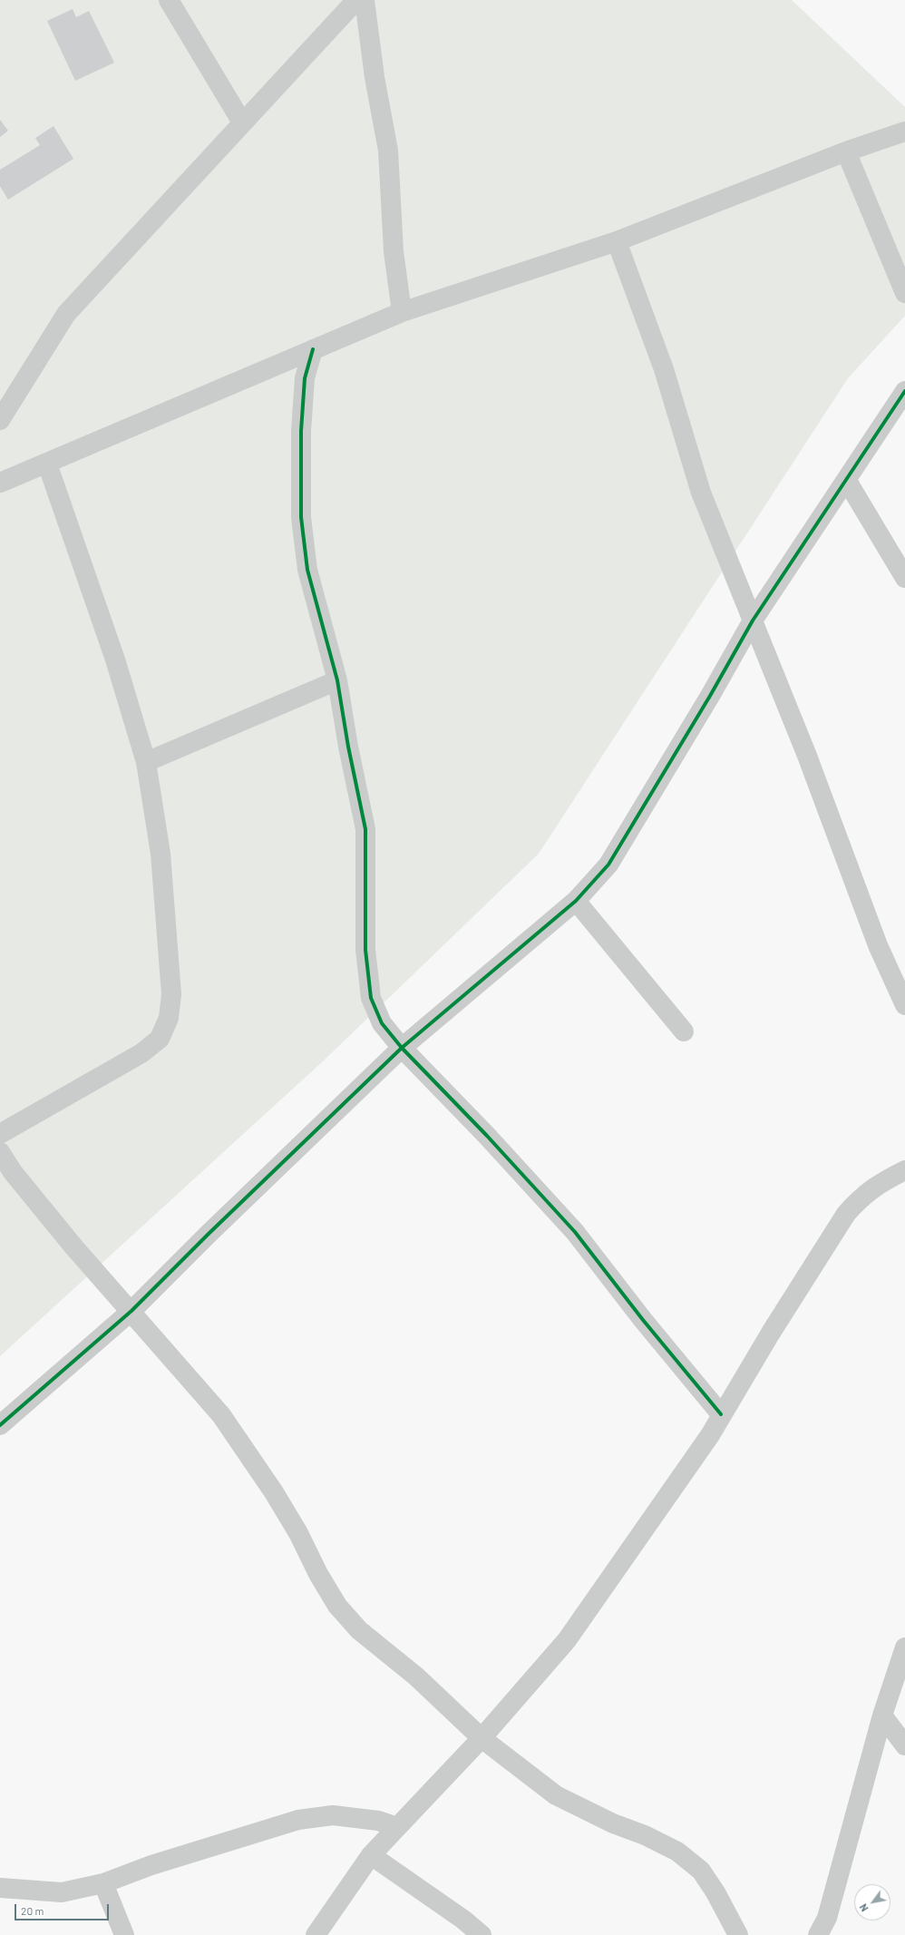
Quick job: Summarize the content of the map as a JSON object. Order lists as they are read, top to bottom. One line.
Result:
{"scale_bar":"20 m","north":"bottom left"}
